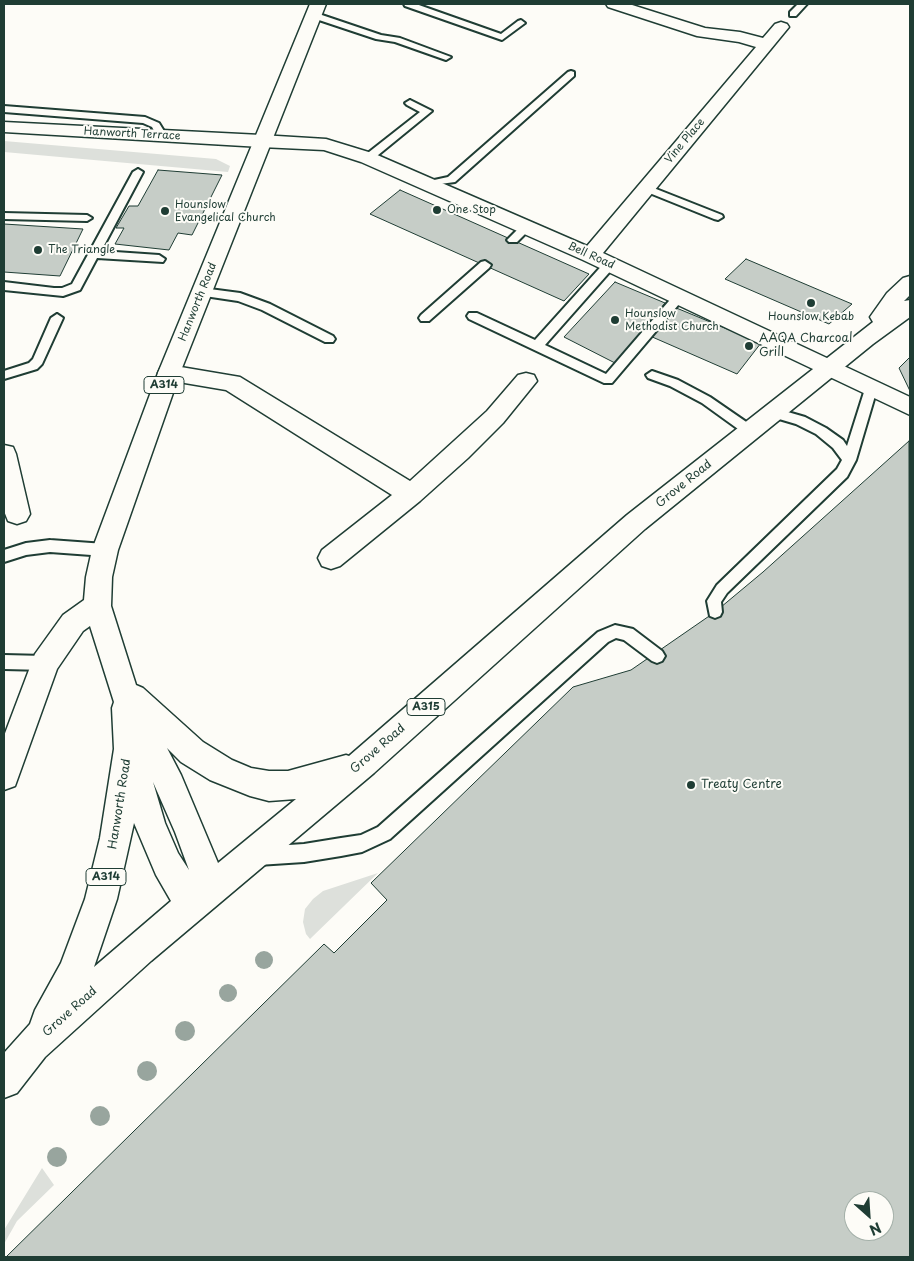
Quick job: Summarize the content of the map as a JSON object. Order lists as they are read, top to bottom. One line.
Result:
{"streets":{"main road":["Hanworth Terrace","Vine Place","Bell Road","Hanworth Road","A314","Grove Road","A315"]},"crossings":[["Hanworth Terrace","Bell Road"],["Hanworth Terrace","Hanworth Road"],["Vine Place","Bell Road"],["Bell Road","Hanworth Road"],["Bell Road","Grove Road"],["Bell Road","A315"],["Hanworth Road","Grove Road"],["Grove Road","A315"]],"places":["One Stop","Hounslow Evangelical Church","The Triangle","Hounslow Kebab","Hounslow Methodist Church","AAQA Charcoal Grill","Treaty Centre"],"north":"bottom right"}
